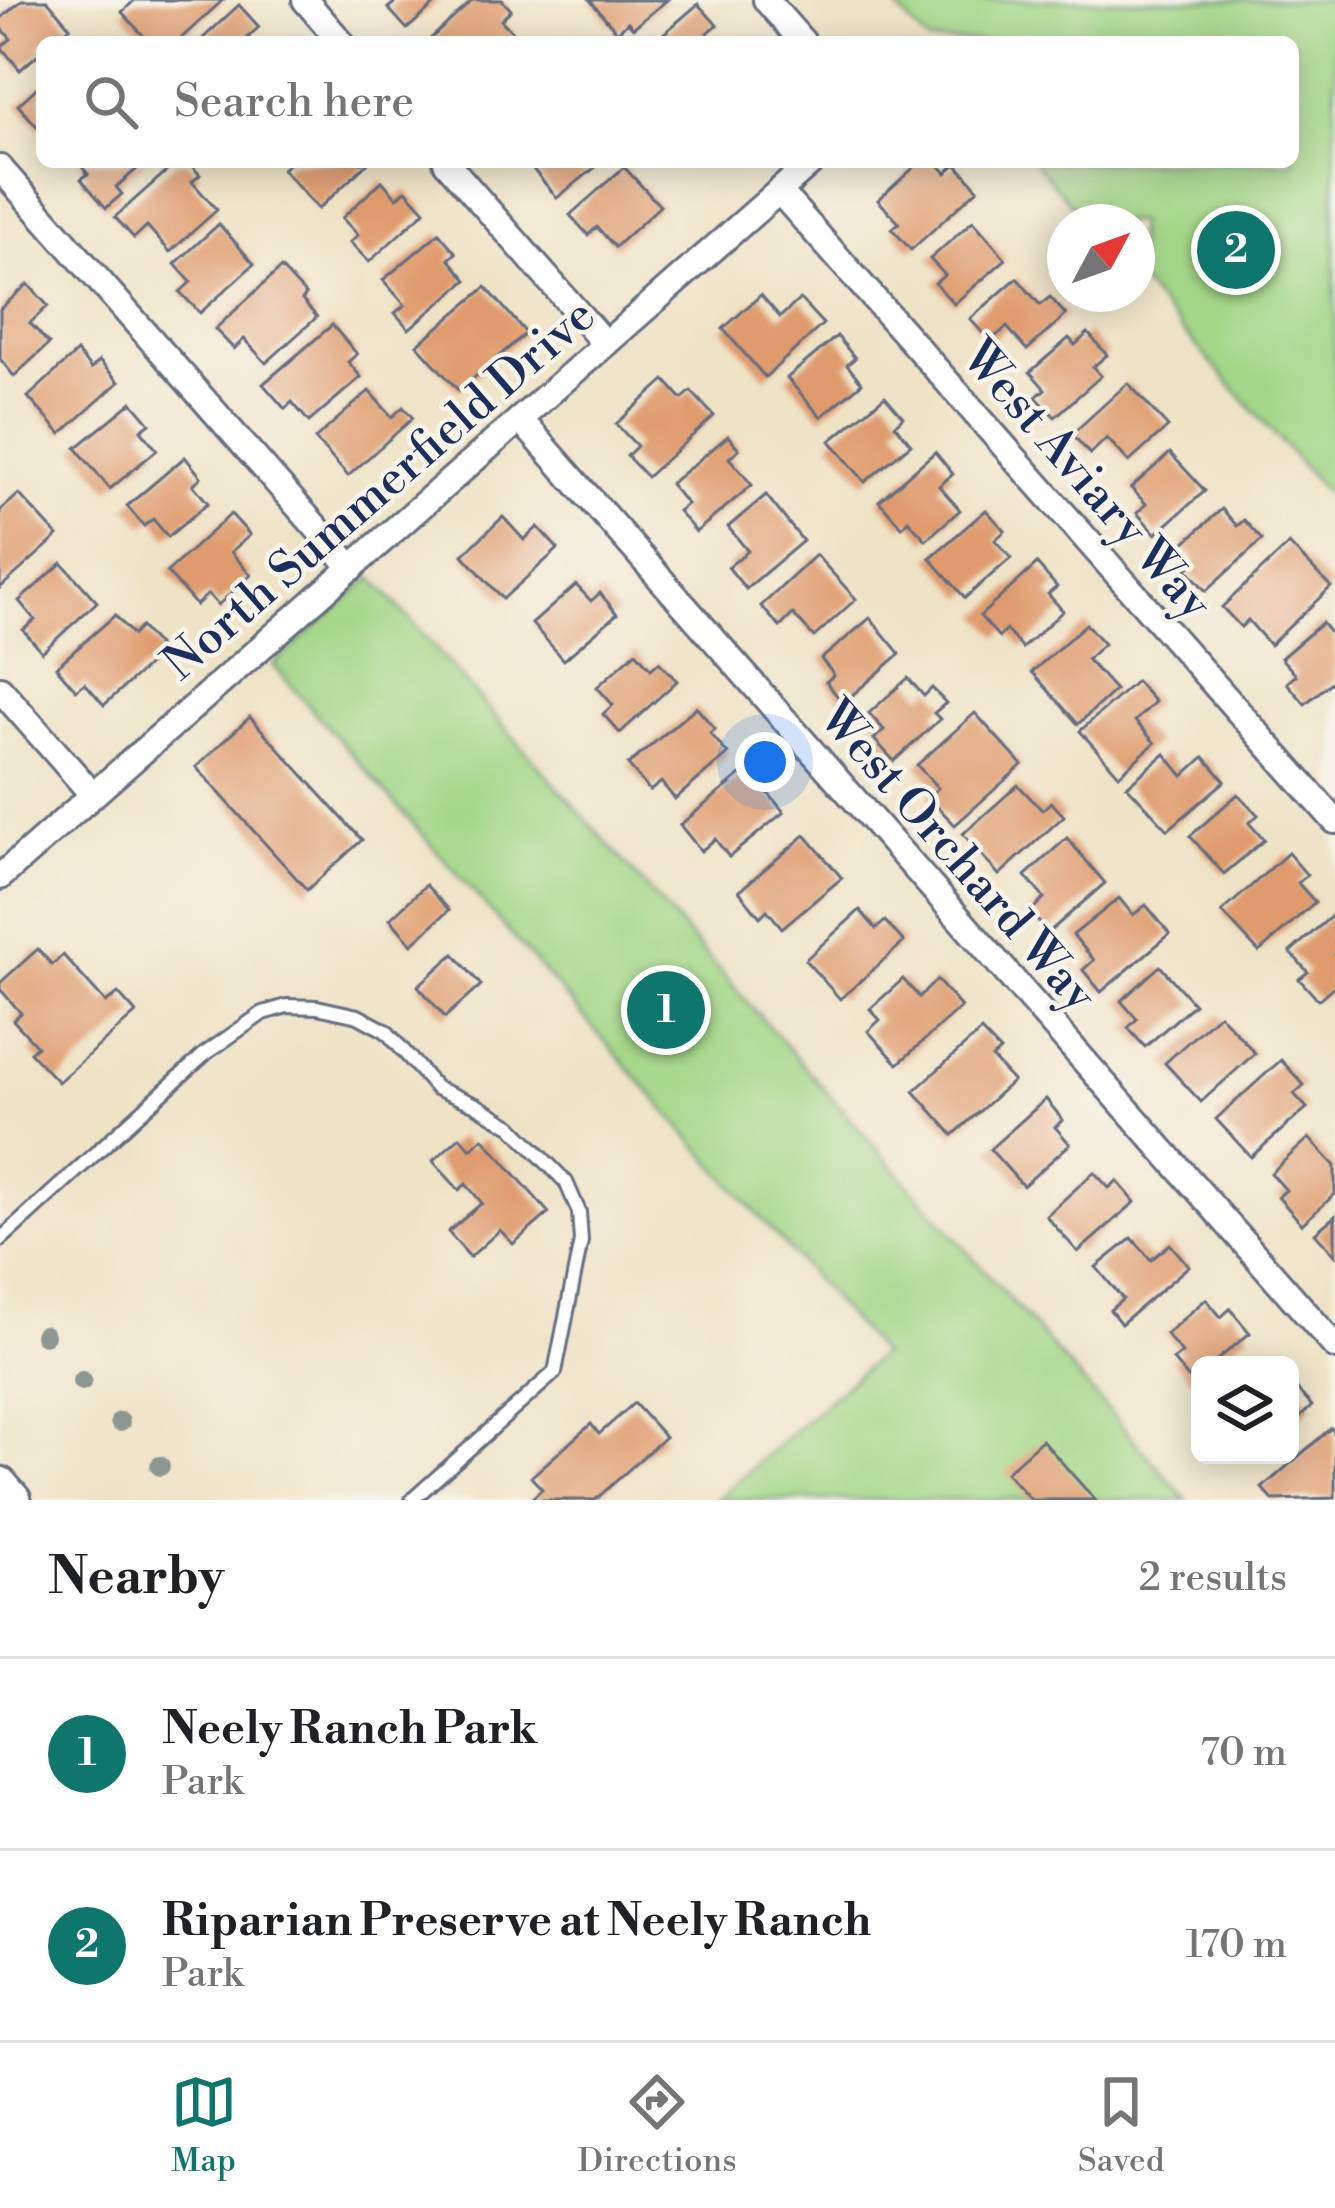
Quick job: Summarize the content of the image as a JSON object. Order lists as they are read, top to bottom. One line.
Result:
{"streets":{"street":["West Aviary Way","North Summerfield Drive","West Orchard Way"]},"crossings":[["West Aviary Way","North Summerfield Drive"],["North Summerfield Drive","West Orchard Way"]],"north":"top right","page":{"search":"Search here","pins":["2","1"],"heading":["Nearby","2 results"],"list":[{"mark":"1","name":"Neely Ranch Park","note":"Park","value":"70 m"},{"mark":"2","name":"Riparian Preserve at Neely Ranch","note":"Park","value":"170 m"}],"nav":["Map","Directions","Saved"]}}
